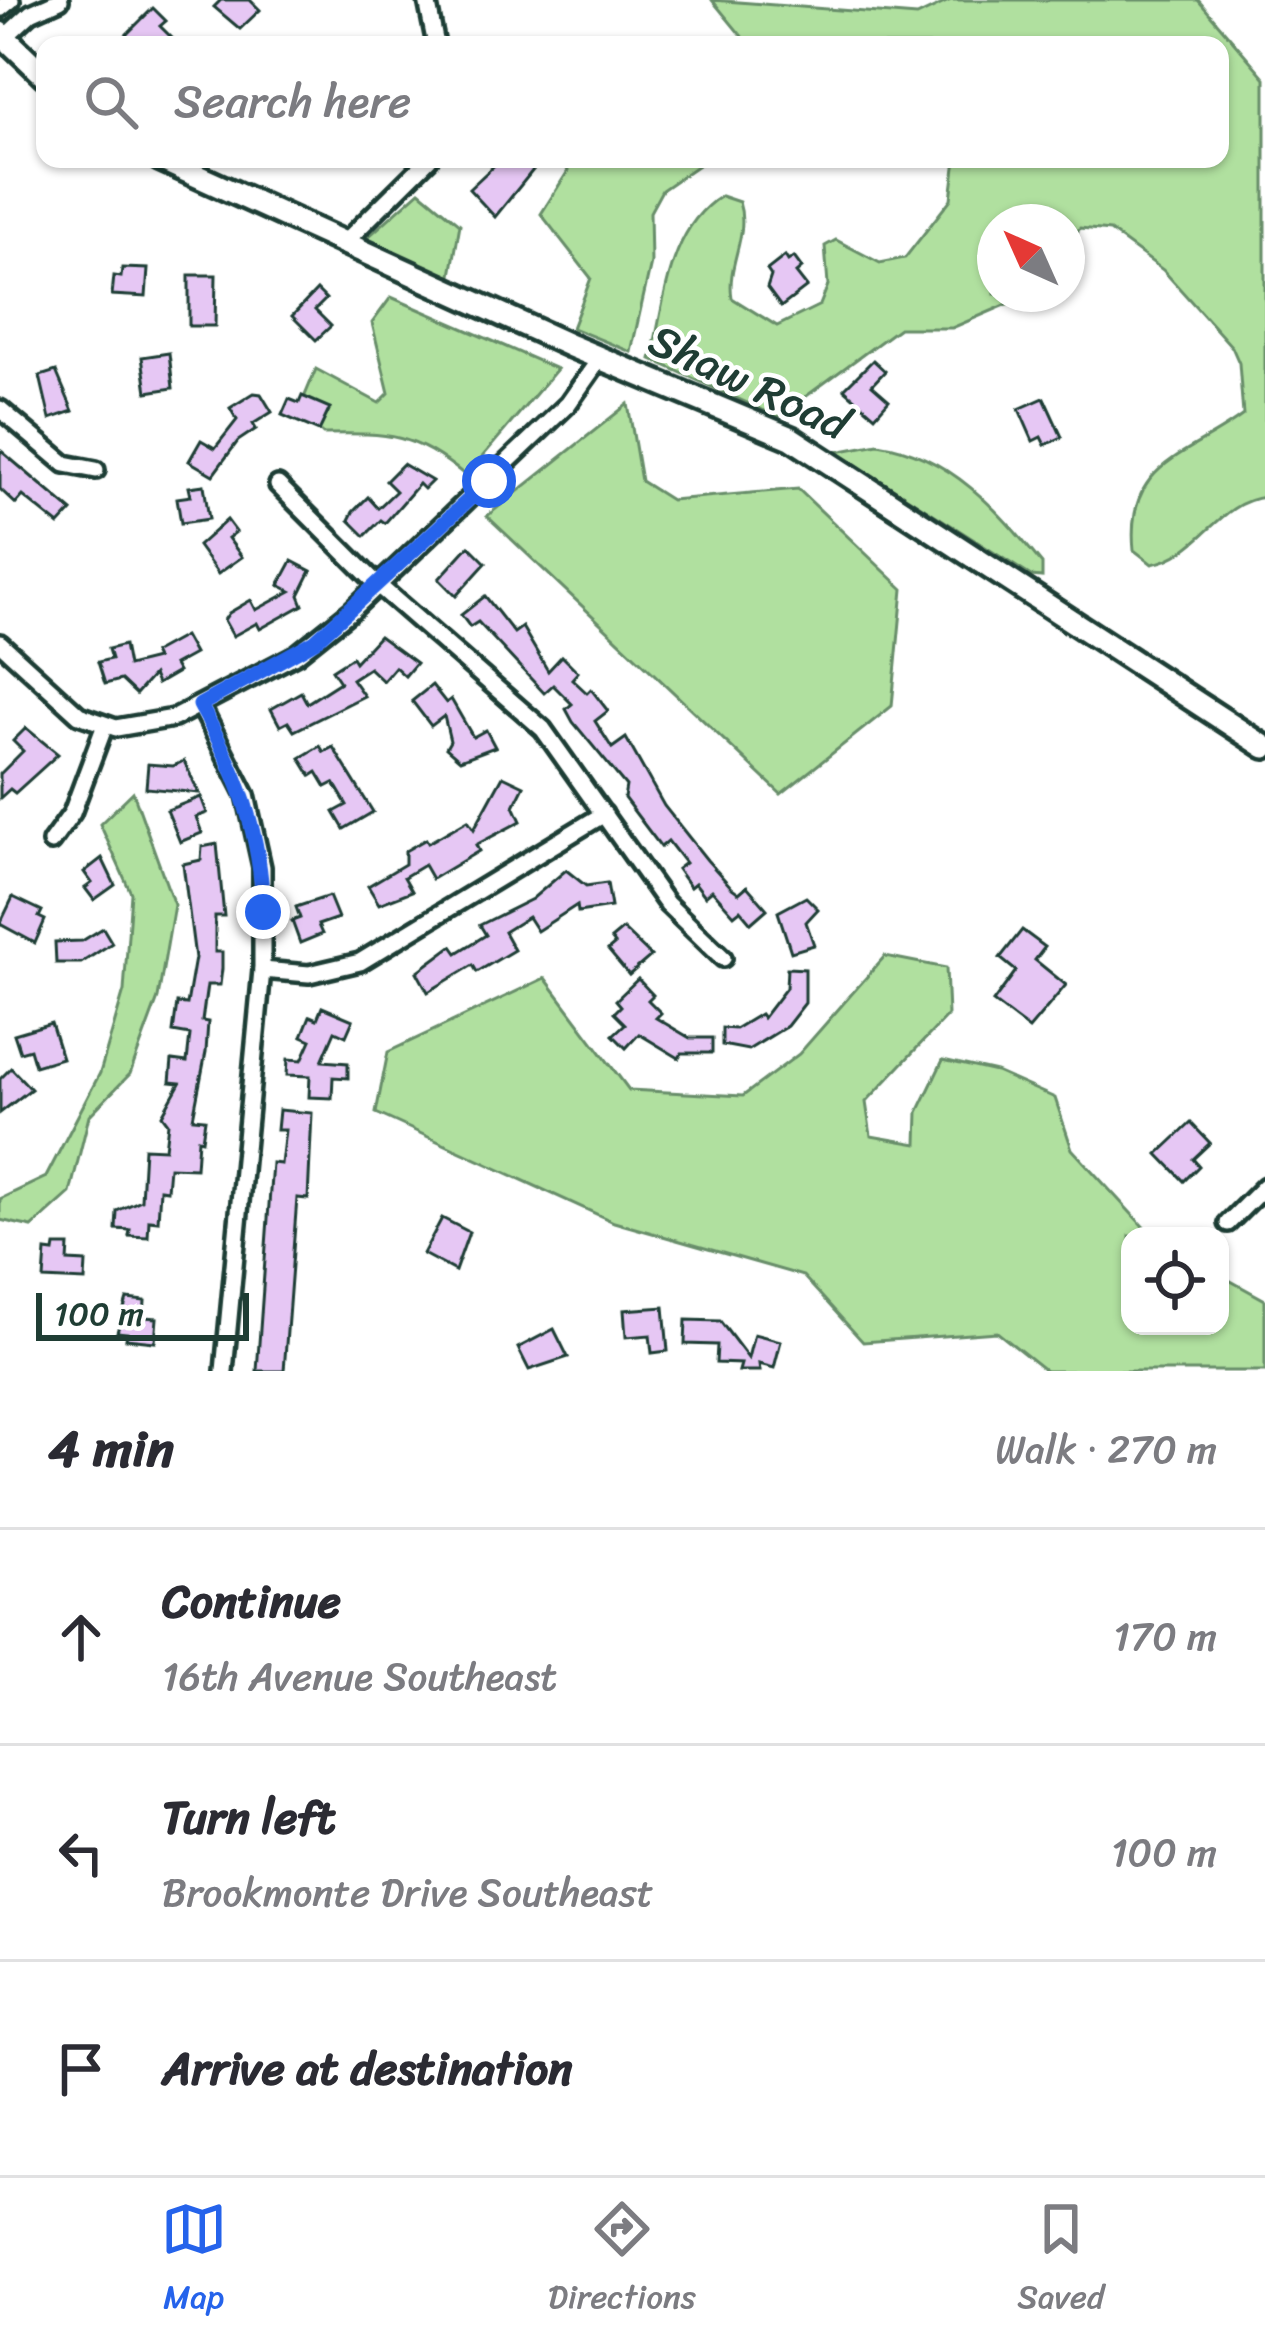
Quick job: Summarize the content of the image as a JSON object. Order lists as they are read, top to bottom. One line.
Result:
{"streets":{"main road":["Shaw Road"]},"scale_bar":"100 m","north":"top left","page":{"search":"Search here","scale":"100 m","heading":["4 min","Walk · 270 m"],"list":[["Continue","16th Avenue Southeast","170 m"],["Turn left","Brookmonte Drive Southeast","100 m"],"Arrive at destination"],"nav":["Map","Directions","Saved"]}}
